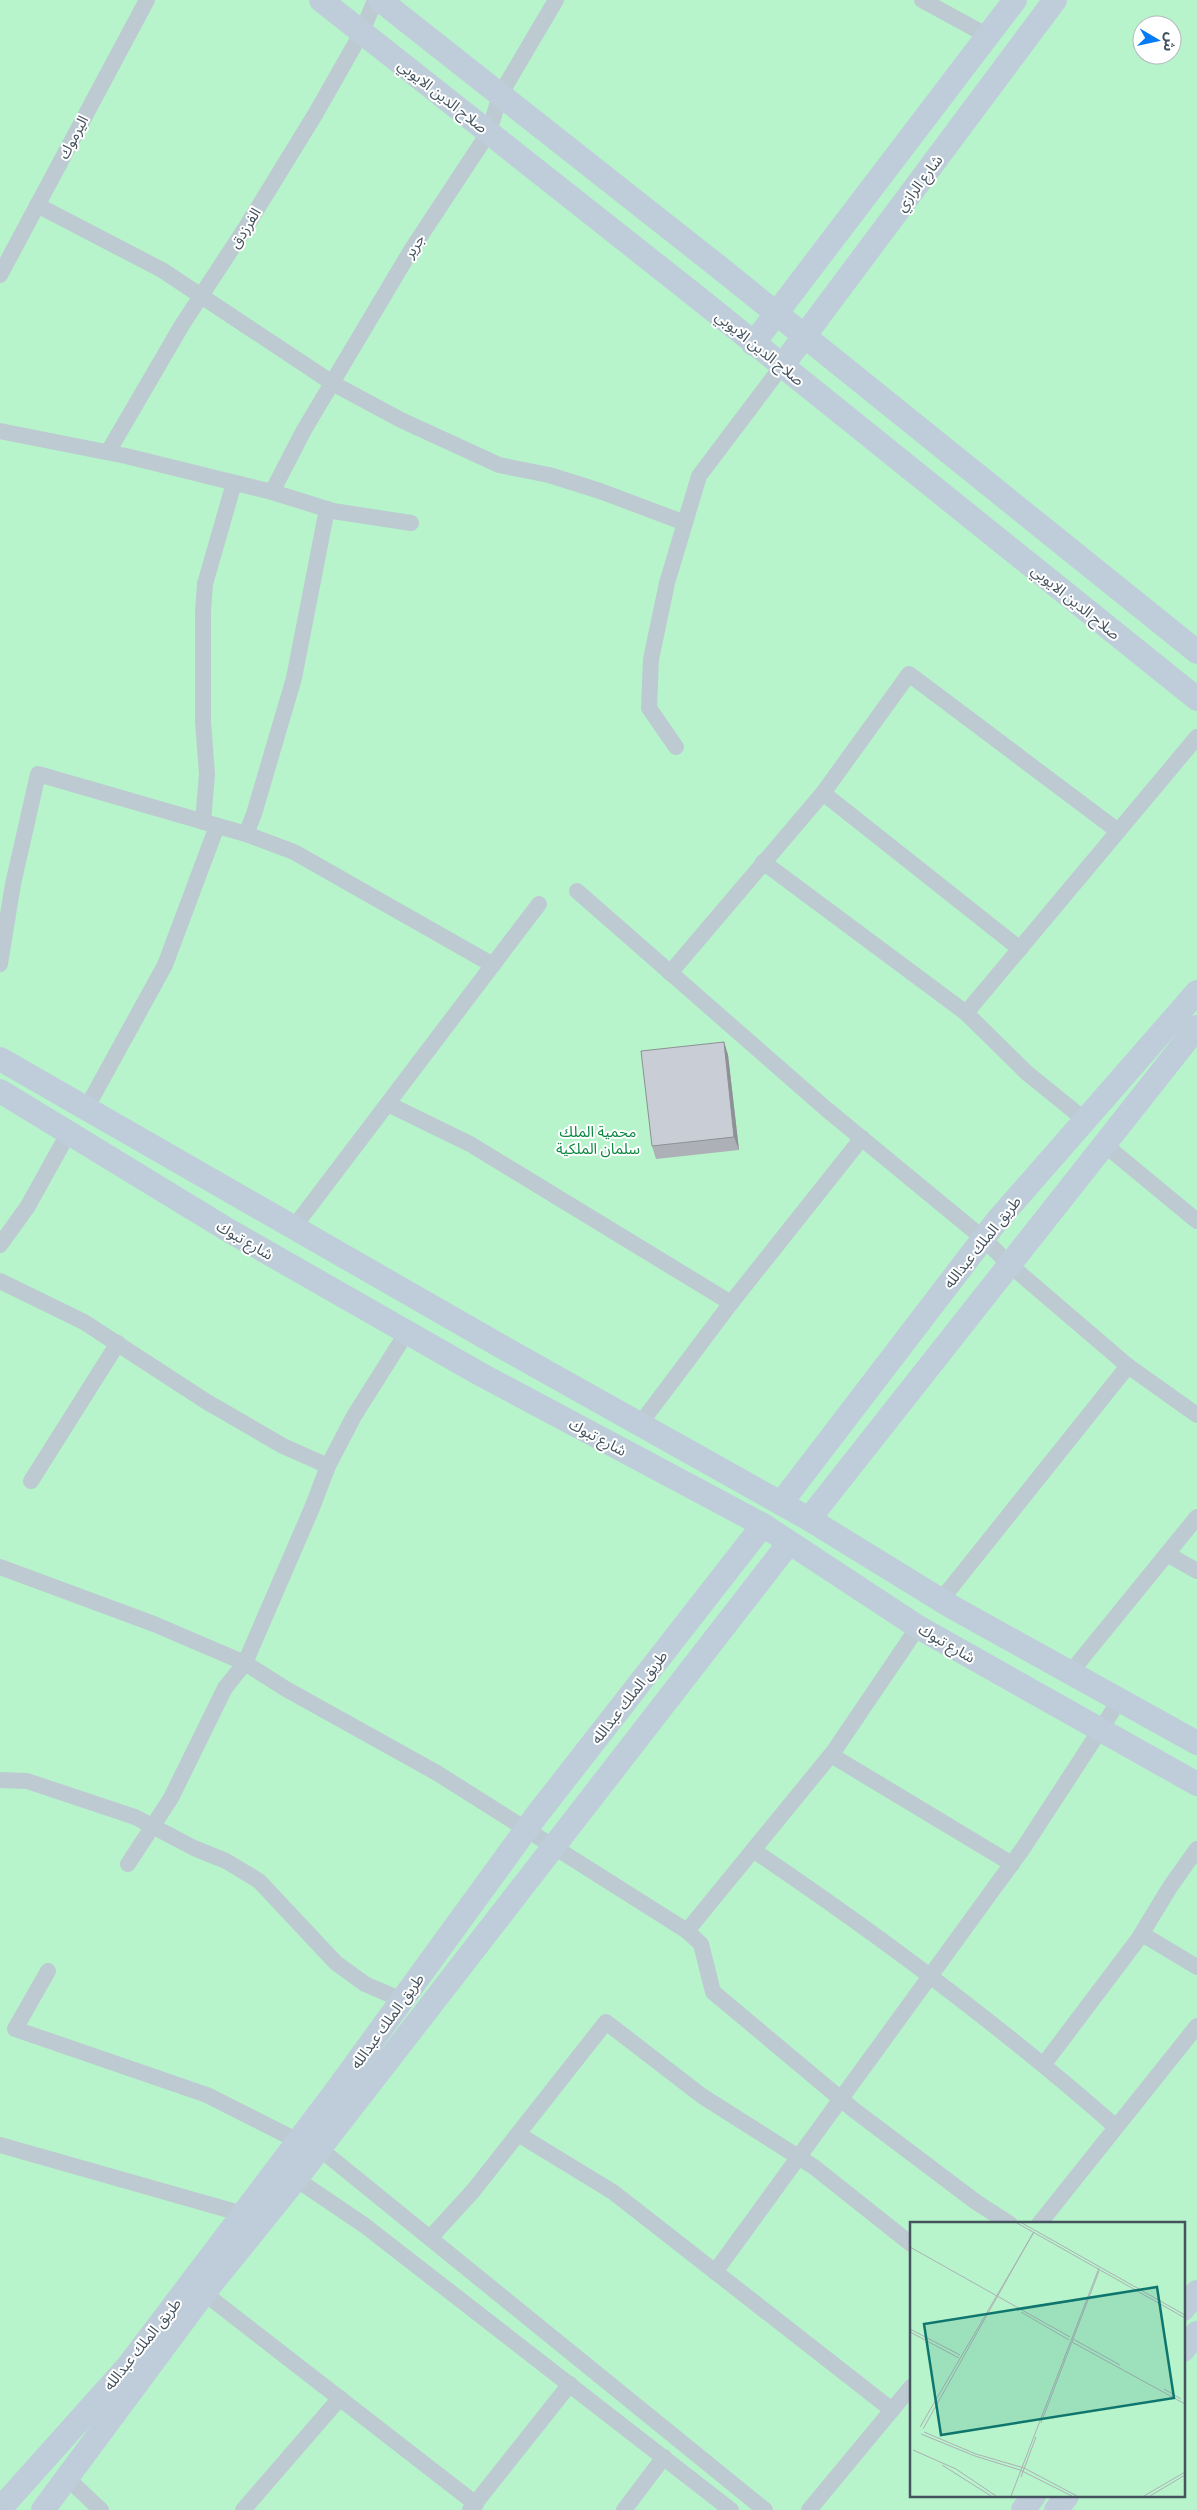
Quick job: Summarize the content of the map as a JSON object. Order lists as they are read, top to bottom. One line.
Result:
{"streets":{"main road":["صلاح الدين الايوبي","شارع الرازي","شارع تبوك","طريق الملك عبدالله"],"street":["اليرموك","الفرزدق","جرير"]},"crossings":[["صلاح الدين الايوبي","شارع الرازي"],["صلاح الدين الايوبي","الفرزدق"],["صلاح الدين الايوبي","جرير"],["شارع تبوك","طريق الملك عبدالله"]],"parks":["محمية الملك سلمان الملكية"],"north":"right"}
